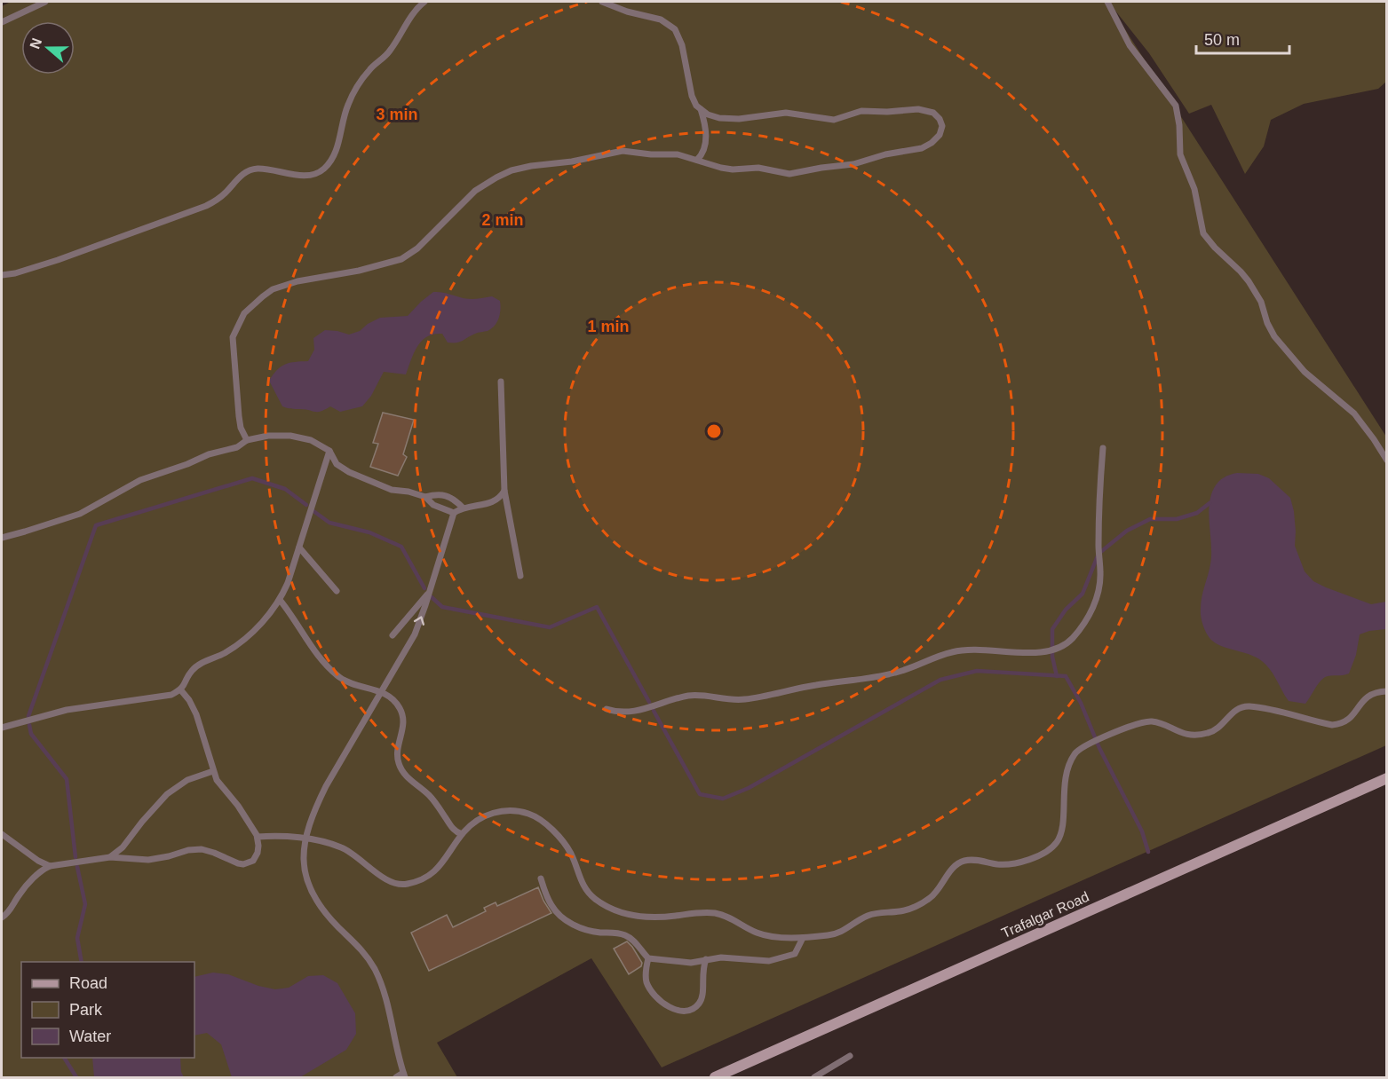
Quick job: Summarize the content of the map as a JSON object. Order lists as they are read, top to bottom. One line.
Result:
{"streets":{"main road":["Trafalgar Road"]},"legend":["Road","Park","Water"],"scale_bar":"50 m","north":"left","rings":["3 min","2 min","1 min"]}
